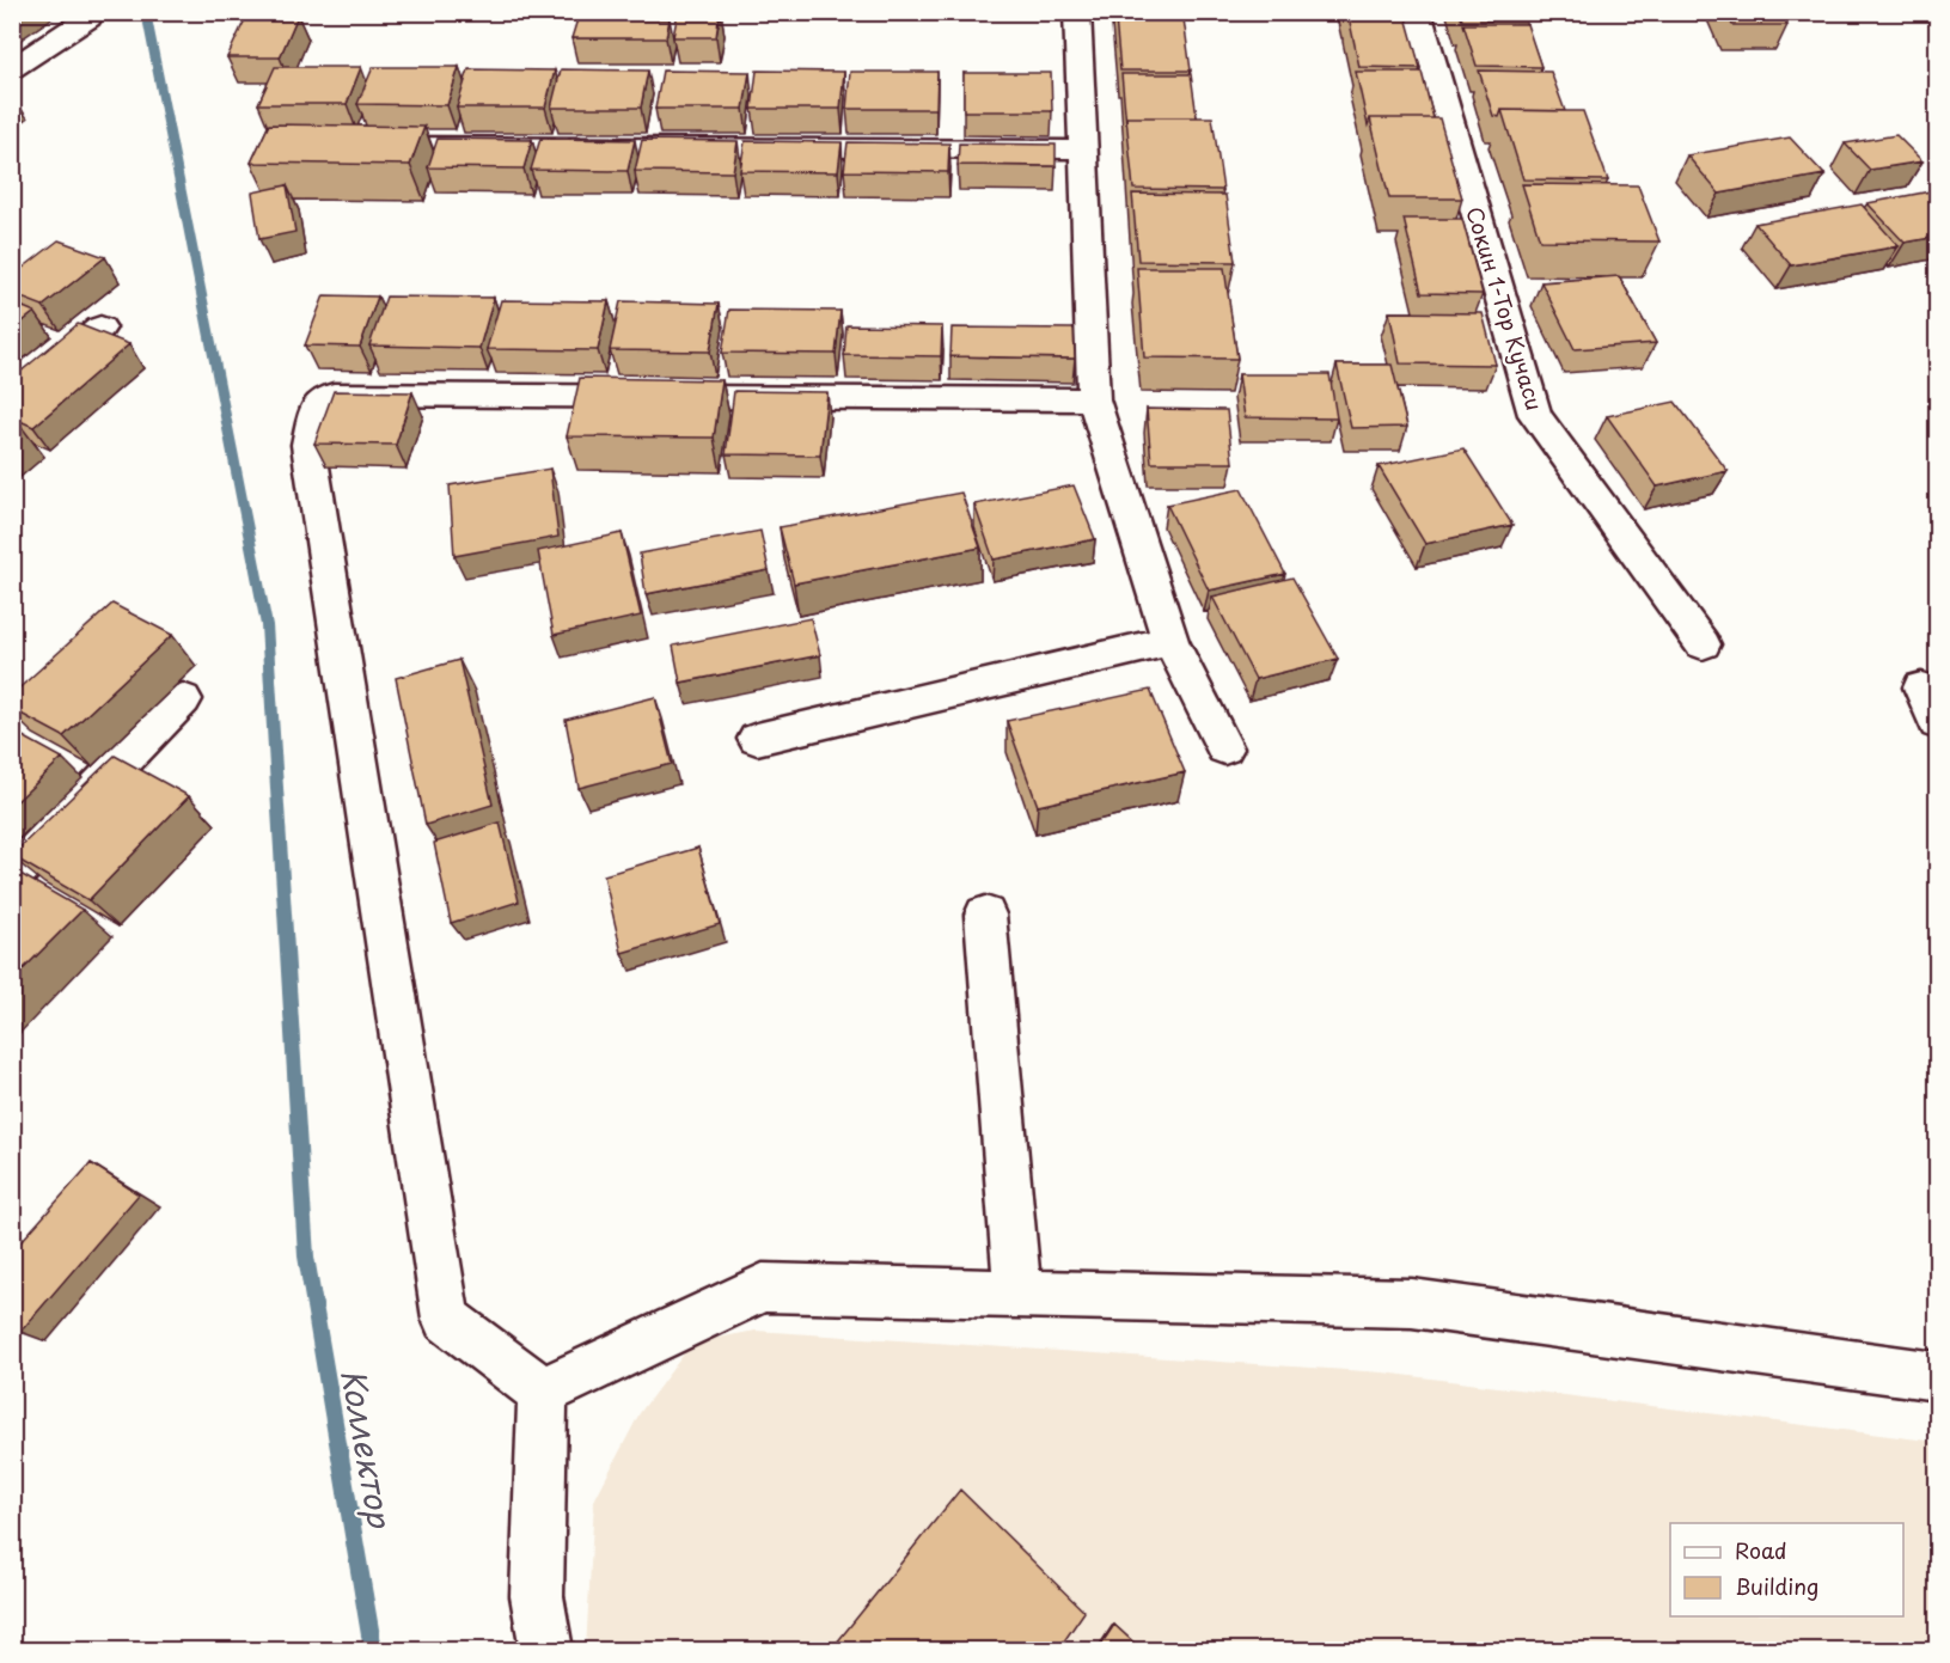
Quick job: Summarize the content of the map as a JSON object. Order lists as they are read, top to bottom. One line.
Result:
{"streets":{"street":["Сокин 1-Тор Kучаси"]},"water":["Коллектор"],"legend":["Road","Building"]}
